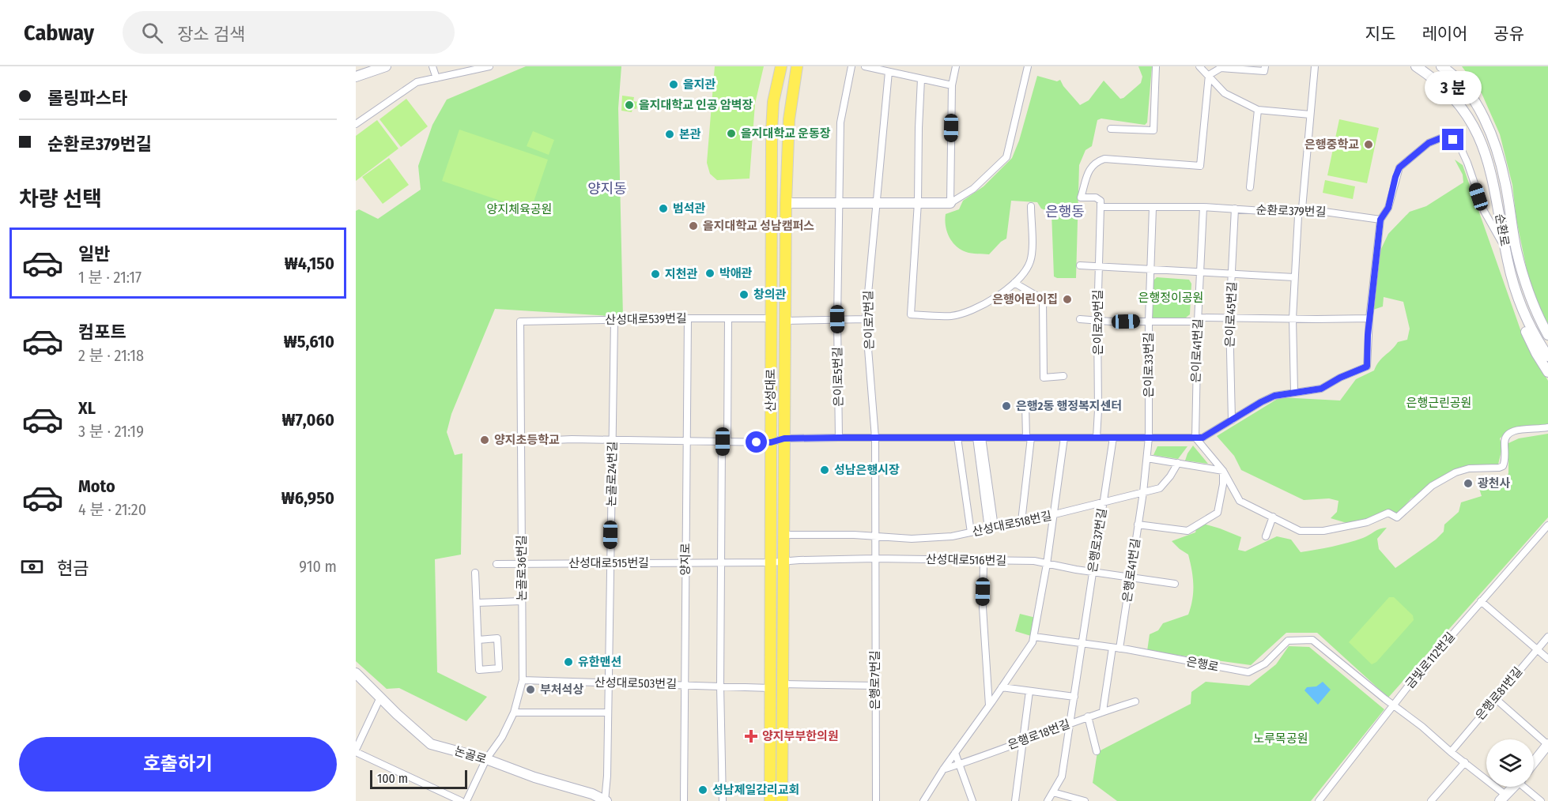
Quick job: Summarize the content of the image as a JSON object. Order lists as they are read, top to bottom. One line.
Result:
{"streets":{"main road":["순환로","산성대로","논골로"],"street":["순환로379번길","은이로45번길","산성대로539번길","은이로7번길","은이로29번길","은이로41번길","은이로33번길","은이로5번길","논골로24번길","산성대로518번길","은행로37번길","양지로","산성대로516번길","산성대로515번길","논골로36번길","은행로41번길","금빛로112번길","은행로","은행로7번길","산성대로503번길","은행로81번길","은행로18번길"]},"crossings":[["순환로379번길","은이로45번길"],["순환로379번길","은이로29번길"],["순환로379번길","은이로41번길"],["순환로379번길","은이로33번길"],["산성대로539번길","산성대로"],["산성대로539번길","논골로24번길"],["산성대로539번길","양지로"],["산성대로539번길","논골로36번길"],["은이로7번길","산성대로518번길"],["은이로7번길","은행로7번길"],["은이로33번길","은행로41번길"],["산성대로","산성대로518번길"],["산성대로","산성대로516번길"],["산성대로","산성대로515번길"],["산성대로","산성대로503번길"],["논골로24번길","산성대로515번길"],["논골로24번길","산성대로503번길"],["논골로24번길","논골로"],["산성대로518번길","은행로37번길"],["산성대로518번길","은행로41번길"],["산성대로518번길","은행로7번길"],["은행로37번길","산성대로516번길"],["은행로37번길","은행로"],["은행로37번길","은행로18번길"],["양지로","산성대로515번길"],["양지로","산성대로503번길"],["산성대로516번길","산성대로515번길"],["산성대로516번길","은행로41번길"],["산성대로516번길","은행로7번길"],["산성대로515번길","논골로36번길"],["논골로36번길","산성대로503번길"],["논골로36번길","논골로"],["은행로41번길","은행로"],["은행로41번길","은행로18번길"],["금빛로112번길","은행로"],["은행로","은행로81번길"]],"districts":["양지동","은행동"],"parks":["양지체육공원","은행정이공원","은행근린공원","노루목공원"],"places":{"other":["을지관","을지대학교 인공 암벽장","을지대학교 운동장","본관","은행중학교","범석관","을지대학교 성남캠퍼스","박애관","지천관","창의관","은행어린이집","은행2동 행정복지센터","양지초등학교","성남은행시장","광천사","유한맨션","부처석상","성남제일감리교회"],"health":["양지부부한의원"]},"scale_bar":"100 m","page":{"header":"Cabway","search":"장소 검색","nav":["지도","레이어","공유"],"banner":["롤링파스타","순환로379번길"],"bubble":"3 분","heading":"차량 선택","list":[{"name":"일반","note":"1 분 · 21:17","value":"₩4,150"},{"name":"컴포트","note":"2 분 · 21:18","value":"₩5,610"},{"name":"XL","note":"3 분 · 21:19","value":"₩7,060"},{"name":"Moto","note":"4 분 · 21:20","value":"₩6,950"}],"pay":["현금","910 m"],"buttons":"호출하기","scale":"100 m"}}
